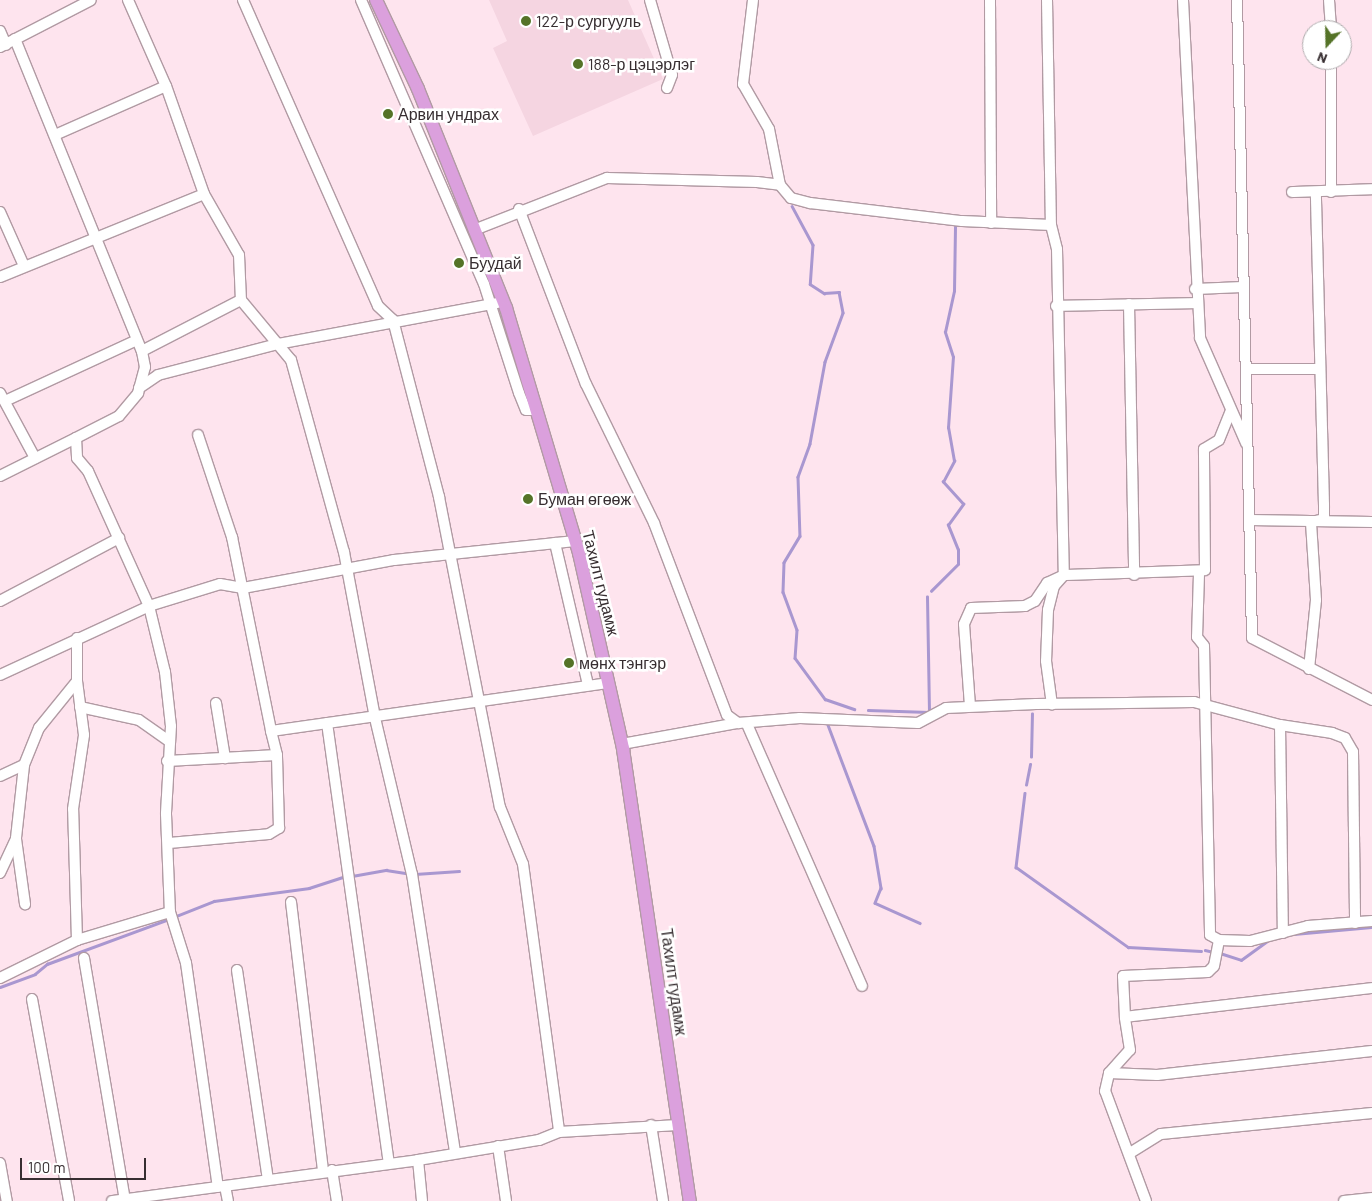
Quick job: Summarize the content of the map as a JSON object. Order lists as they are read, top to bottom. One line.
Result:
{"streets":{"main road":["Тахилт гудамж"]},"places":["122-р сургууль","188-р цэцэрлэг","Арвин ундрах","Буудай","Буман өгөөж","мөнх тэнгэр"],"scale_bar":"100 m","north":"bottom"}
